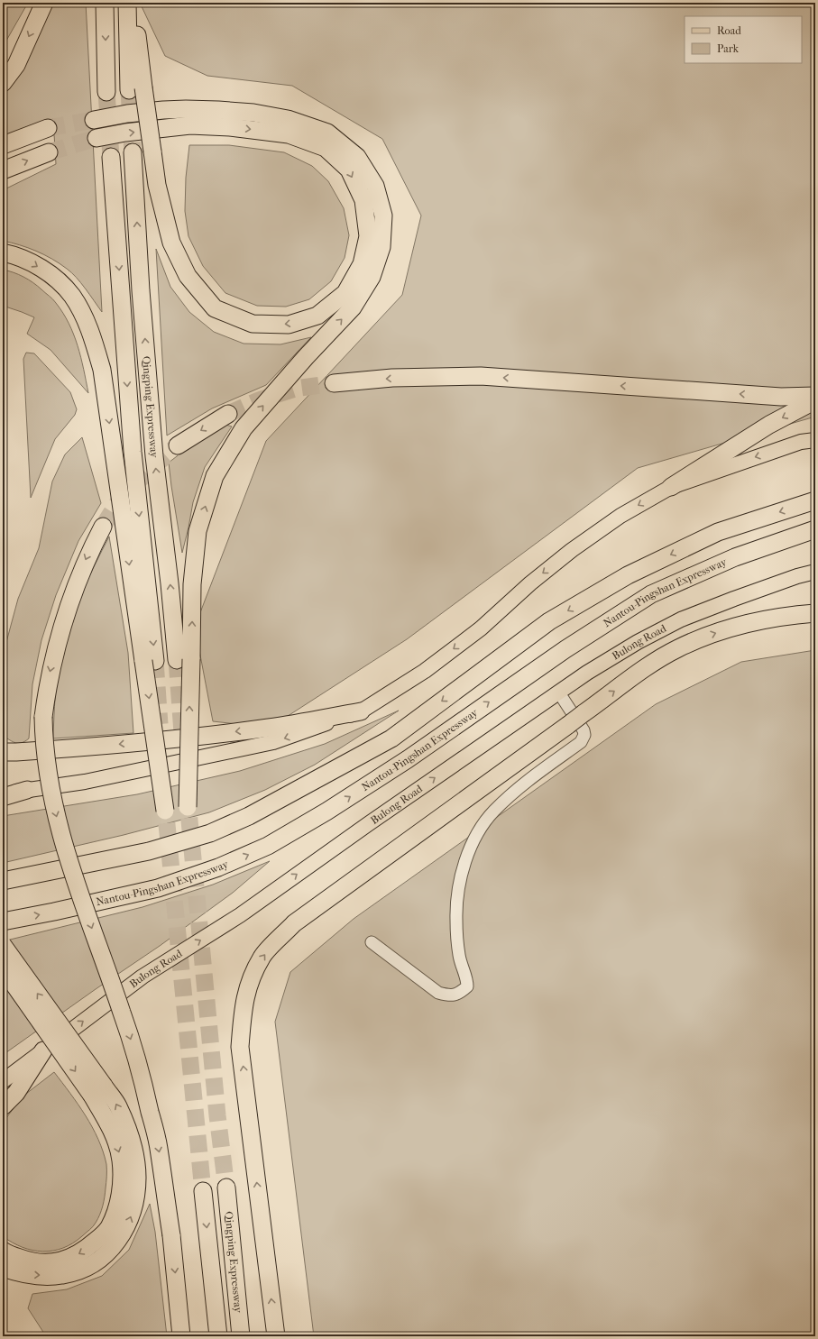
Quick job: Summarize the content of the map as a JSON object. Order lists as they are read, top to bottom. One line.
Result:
{"streets":{"highway":["Qingping Expressway","Nantou-Pingshan Expressway"],"main road":["Bulong Road"]},"legend":["Road","Park"]}
